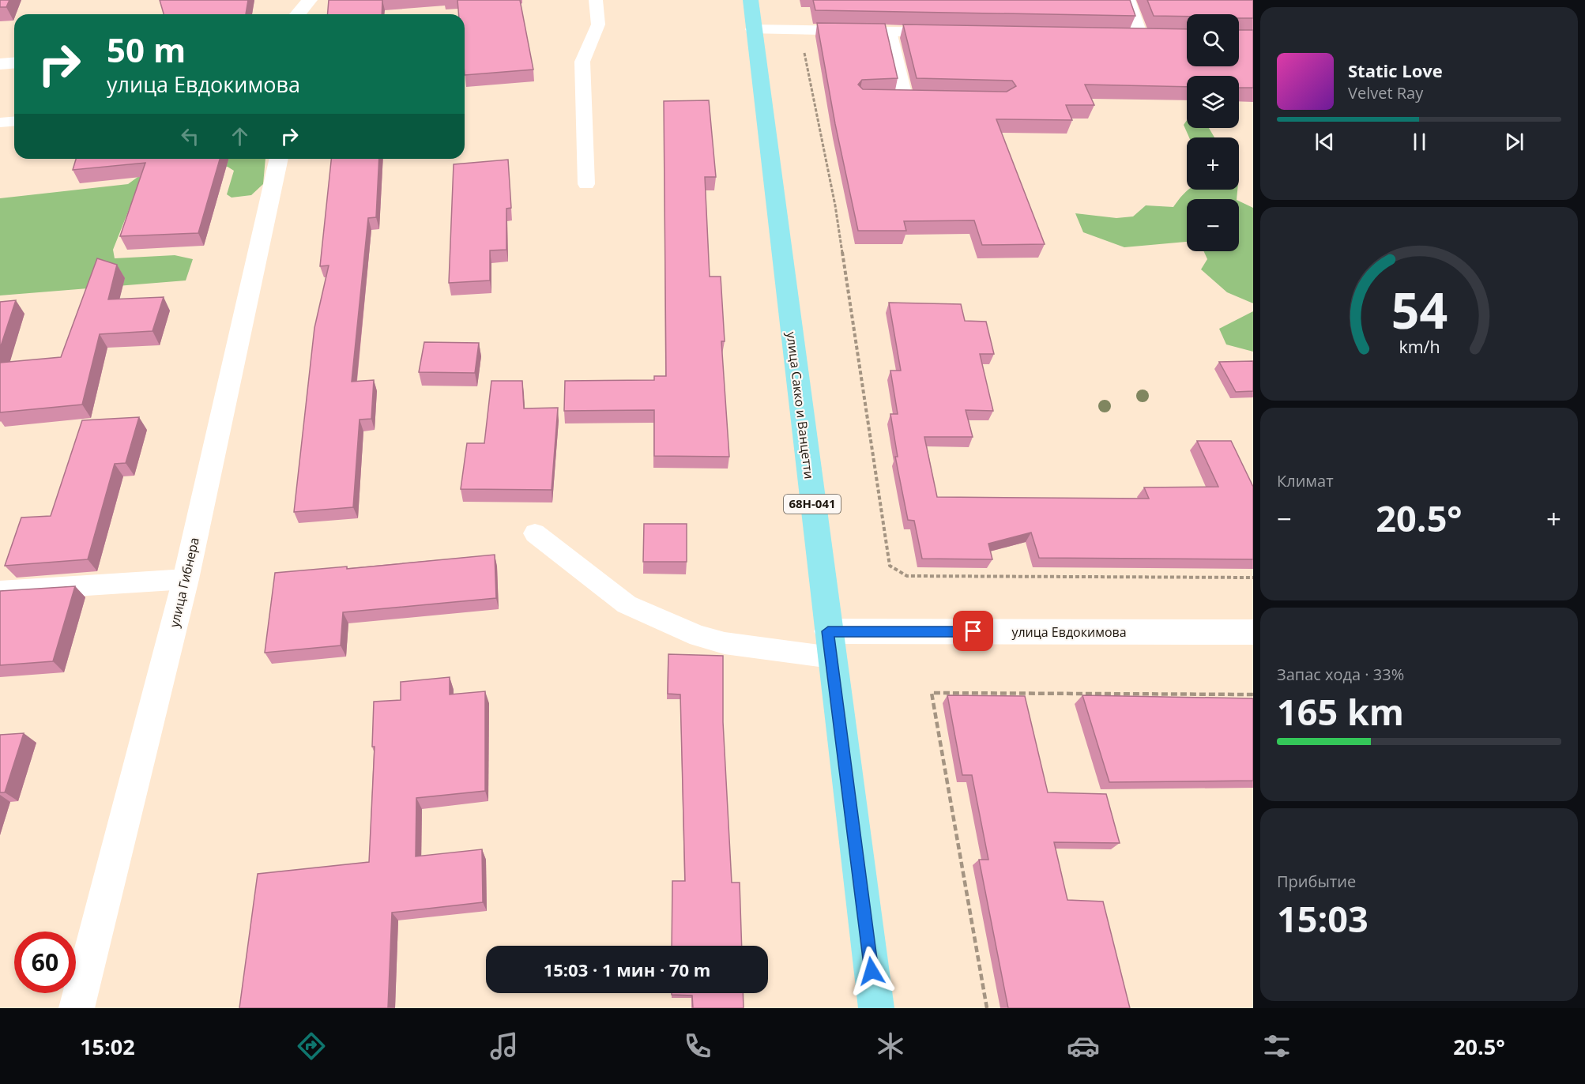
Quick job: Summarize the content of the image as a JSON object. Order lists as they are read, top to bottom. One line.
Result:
{"streets":{"main road":["улица Сакко и Ванцетти","68Н-041"],"street":["улица Гибнера","улица Евдокимова"]},"crossings":[["улица Сакко и Ванцетти","улица Евдокимова"]],"page":{"map_buttons":["+","−"],"turn":["50 m","улица Евдокимова"],"song":["Static Love","Velvet Ray"],"tile":["Климат",["Запас хода · 33%","165 km"],["Прибытие","15:03"]],"heat":["−","20.5°","+"],"limit":"60","trip":"15:03 · 1 мин · 70 m","tabs":["15:02","20.5°"],"gauge":["54","km/h"]}}
